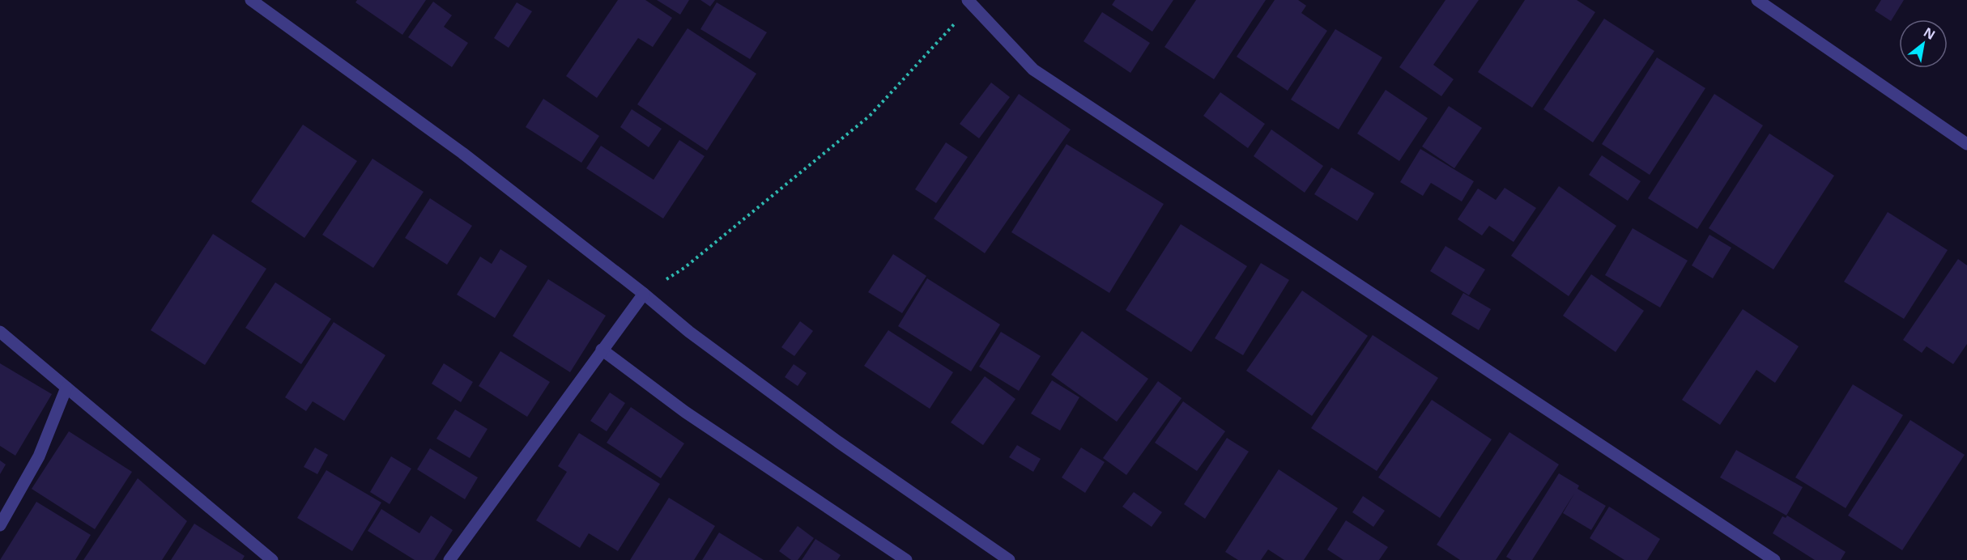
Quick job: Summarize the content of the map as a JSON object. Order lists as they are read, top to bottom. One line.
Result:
{"north":"top right"}
